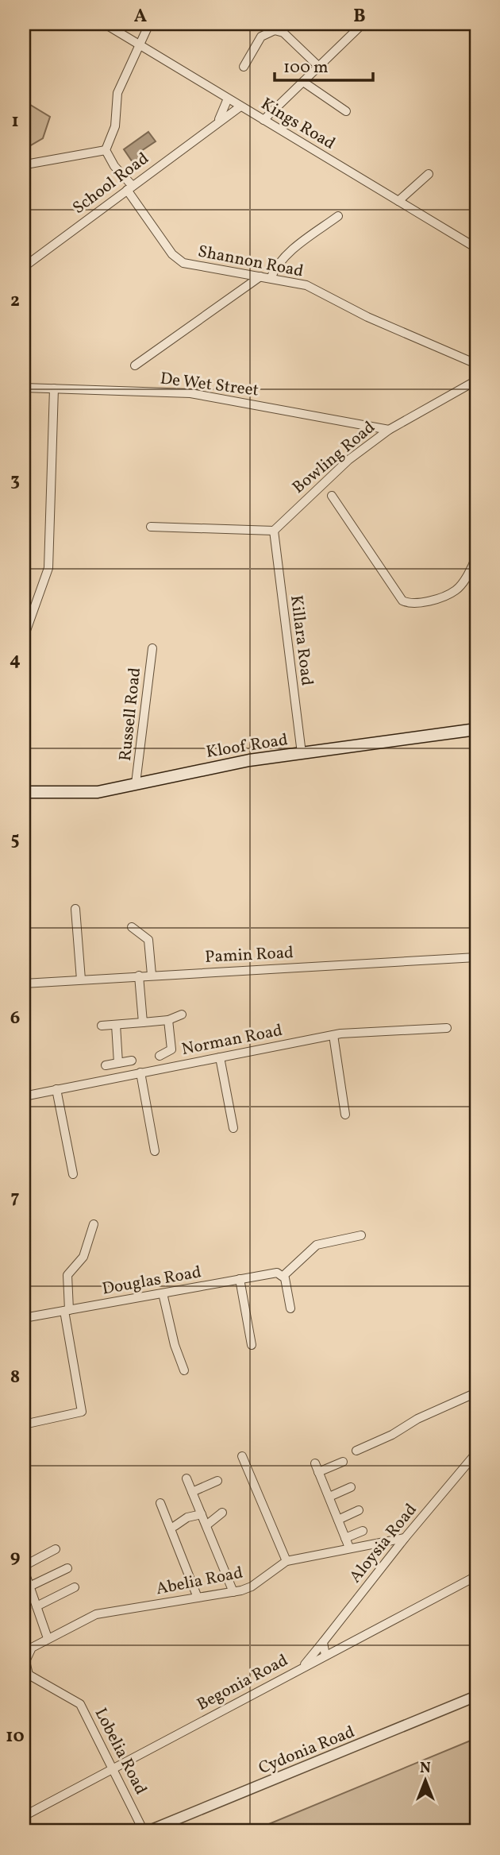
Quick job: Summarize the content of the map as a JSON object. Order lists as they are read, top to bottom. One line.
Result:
{"streets":{"main road":["Kloof Road"],"street":["Kings Road","School Road","Shannon Road","De Wet Street","Bowling Road","Killara Road","Russell Road","Pamin Road","Norman Road","Douglas Road","Aloysia Road","Abelia Road","Begonia Road","Cydonia Road","Lobelia Road"]},"crossings":[["Kings Road","School Road"],["School Road","Shannon Road"],["De Wet Street","Bowling Road"],["Bowling Road","Killara Road"],["Killara Road","Kloof Road"],["Russell Road","Kloof Road"],["Aloysia Road","Abelia Road"],["Aloysia Road","Begonia Road"],["Abelia Road","Lobelia Road"],["Begonia Road","Lobelia Road"],["Cydonia Road","Lobelia Road"]],"scale_bar":"100 m","north":"top","grid":{"columns":["A","B"],"rows":["1","2","3","4","5","6","7","8","9","10"]}}
